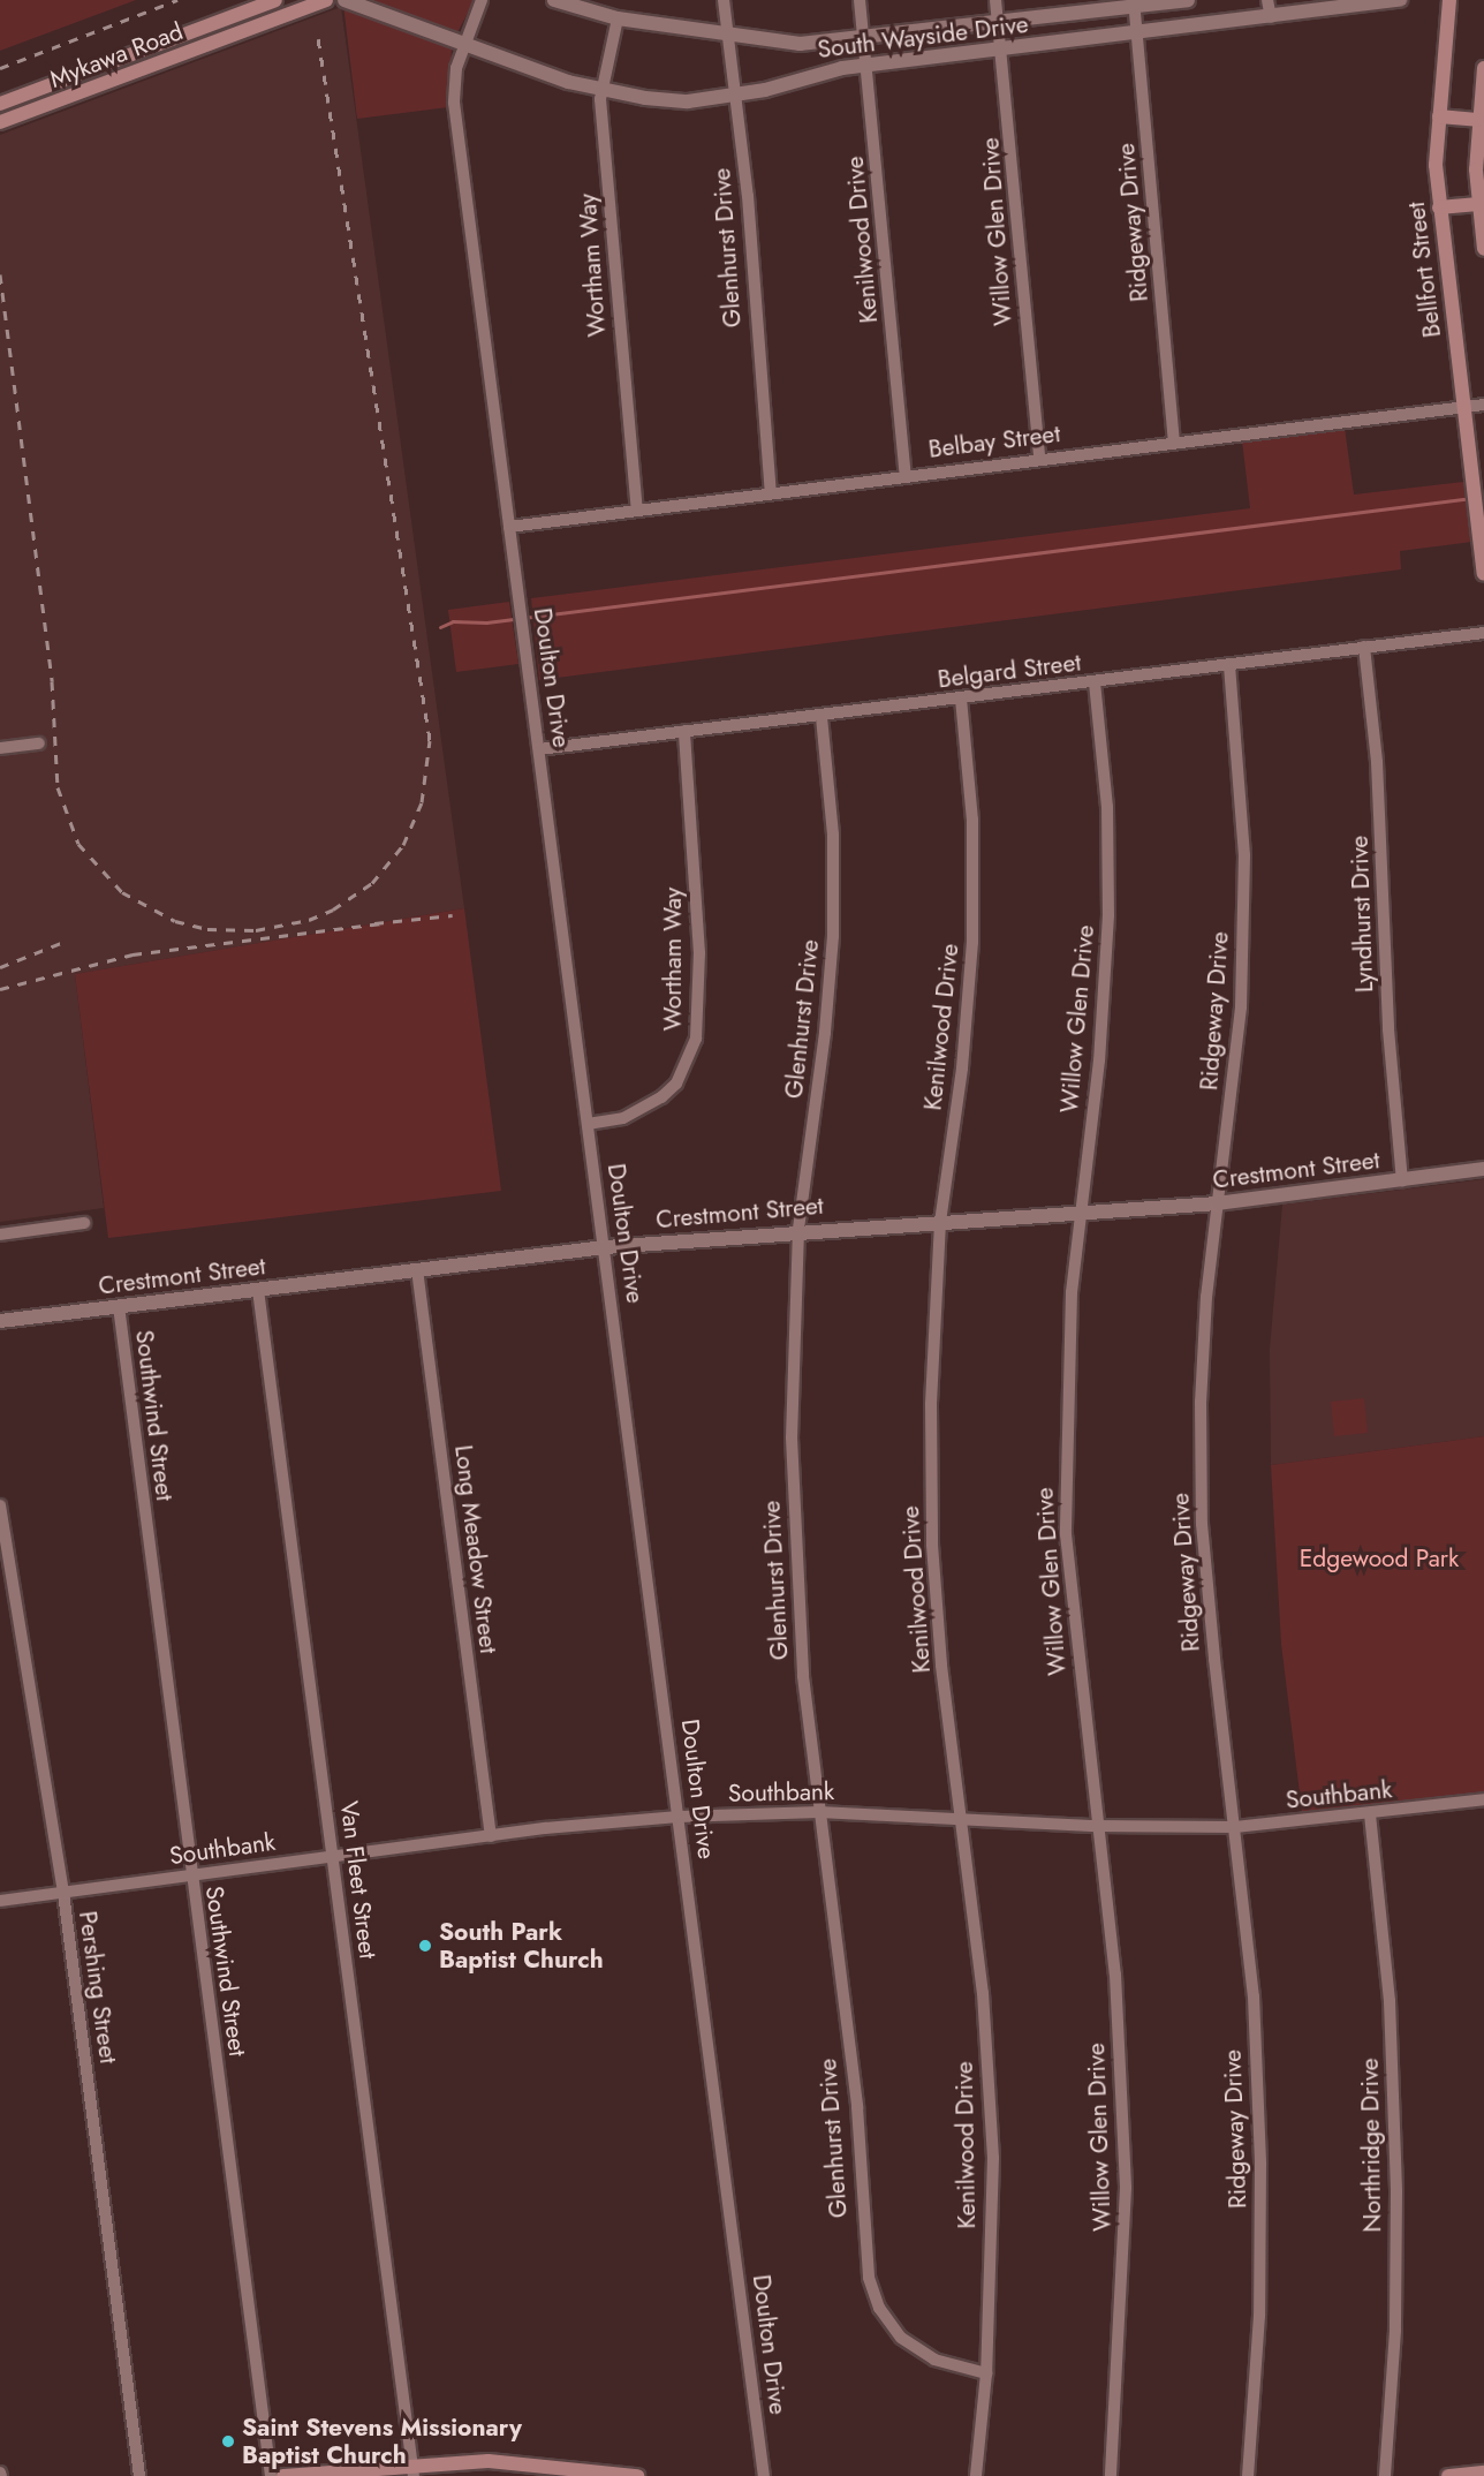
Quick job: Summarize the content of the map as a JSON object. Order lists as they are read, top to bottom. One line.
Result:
{"streets":{"main road":["Mykawa Road","Bellfort Street"],"street":["South Wayside Drive","Ridgeway Drive","Willow Glen Drive","Kenilwood Drive","Glenhurst Drive","Wortham Way","Belbay Street","Belgard Street","Doulton Drive","Lyndhurst Drive","Crestmont Street","Southwind Street","Long Meadow Street","Southbank","Van Fleet Street","Pershing Street","Northridge Drive"]},"crossings":[["South Wayside Drive","Ridgeway Drive"],["South Wayside Drive","Willow Glen Drive"],["South Wayside Drive","Kenilwood Drive"],["South Wayside Drive","Glenhurst Drive"],["South Wayside Drive","Wortham Way"],["South Wayside Drive","Doulton Drive"],["Ridgeway Drive","Belbay Street"],["Ridgeway Drive","Belgard Street"],["Ridgeway Drive","Crestmont Street"],["Ridgeway Drive","Southbank"],["Willow Glen Drive","Belbay Street"],["Willow Glen Drive","Belgard Street"],["Willow Glen Drive","Crestmont Street"],["Willow Glen Drive","Southbank"],["Kenilwood Drive","Glenhurst Drive"],["Kenilwood Drive","Belbay Street"],["Kenilwood Drive","Belgard Street"],["Kenilwood Drive","Crestmont Street"],["Kenilwood Drive","Southbank"],["Glenhurst Drive","Belbay Street"],["Glenhurst Drive","Belgard Street"],["Glenhurst Drive","Crestmont Street"],["Glenhurst Drive","Southbank"],["Wortham Way","Belbay Street"],["Wortham Way","Belgard Street"],["Wortham Way","Doulton Drive"],["Bellfort Street","Belbay Street"],["Belbay Street","Doulton Drive"],["Belgard Street","Doulton Drive"],["Belgard Street","Lyndhurst Drive"],["Doulton Drive","Crestmont Street"],["Doulton Drive","Southbank"],["Lyndhurst Drive","Crestmont Street"],["Crestmont Street","Southwind Street"],["Crestmont Street","Long Meadow Street"],["Crestmont Street","Van Fleet Street"],["Southwind Street","Southbank"],["Long Meadow Street","Southbank"],["Southbank","Van Fleet Street"],["Southbank","Pershing Street"],["Southbank","Northridge Drive"]],"parks":["Edgewood Park"],"places":["South Park Baptist Church","Saint Stevens Missionary Baptist Church"]}
